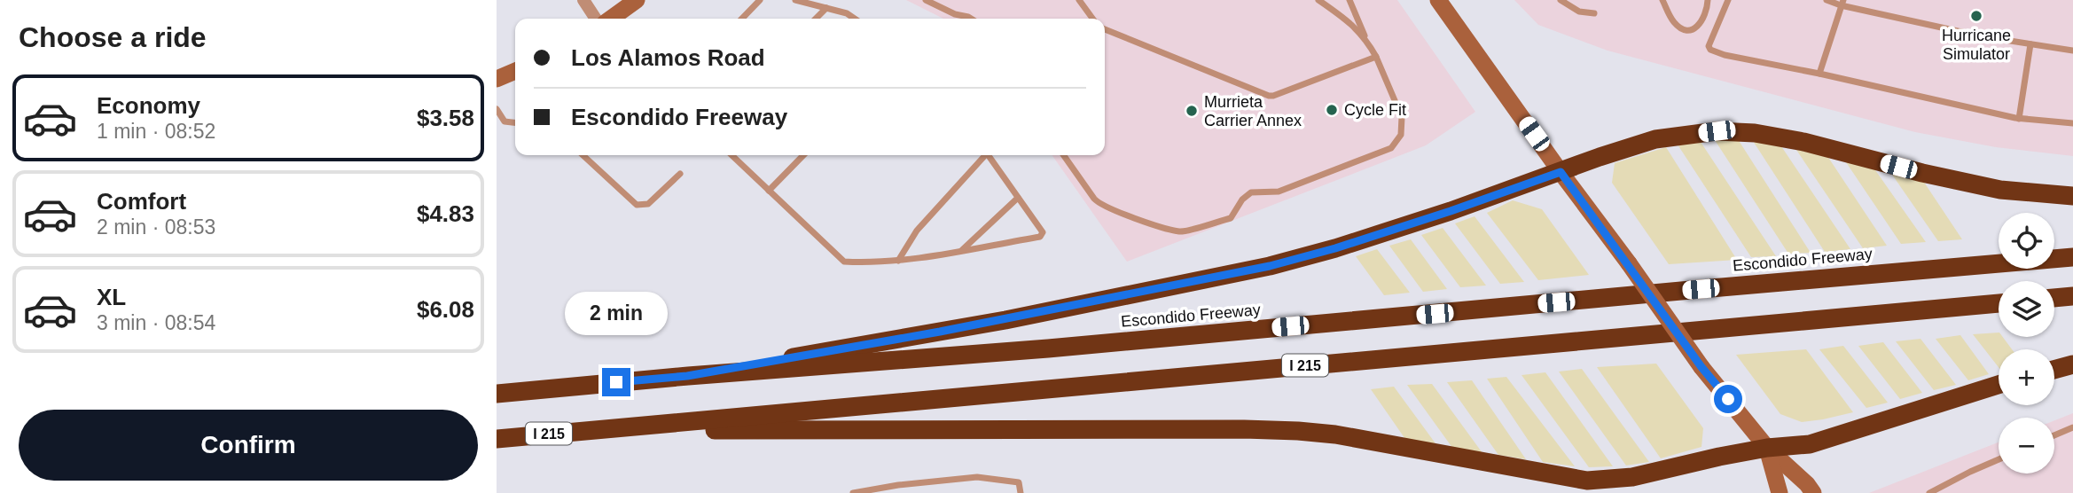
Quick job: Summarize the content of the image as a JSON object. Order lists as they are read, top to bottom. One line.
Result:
{"streets":{"highway":["Escondido Freeway","I 215"]},"places":["Hurricane Simulator","Cycle Fit","Murrieta Carrier Annex"],"page":{"heading":"Choose a ride","banner":["Los Alamos Road","Escondido Freeway"],"list":[{"name":"Economy","note":"1 min · 08:52","value":"$3.58"},{"name":"Comfort","note":"2 min · 08:53","value":"$4.83"},{"name":"XL","note":"3 min · 08:54","value":"$6.08"}],"map_buttons":["+","−"],"bubble":"2 min","buttons":"Confirm"}}
